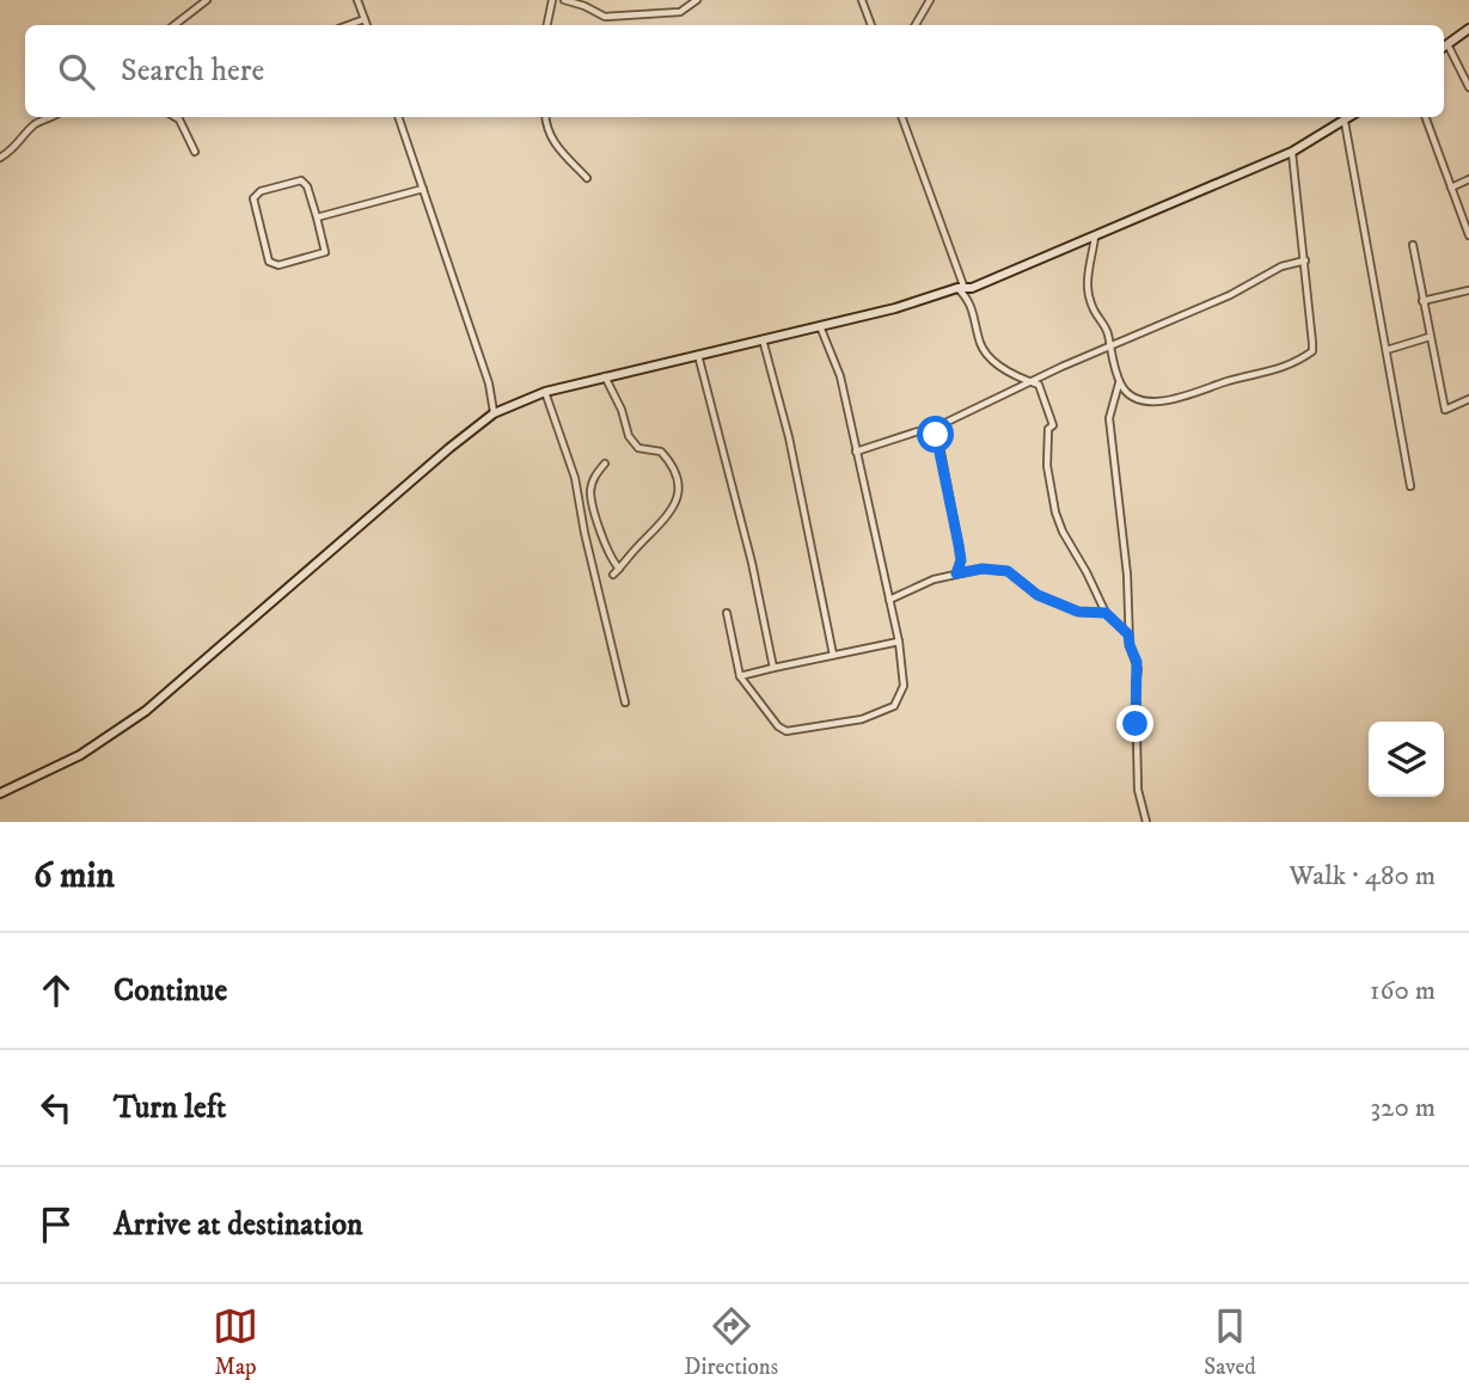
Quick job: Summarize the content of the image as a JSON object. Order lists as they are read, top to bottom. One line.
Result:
{"page":{"search":"Search here","heading":["6 min","Walk · 480 m"],"list":[["Continue","160 m"],["Turn left","320 m"],"Arrive at destination"],"nav":["Map","Directions","Saved"]}}
